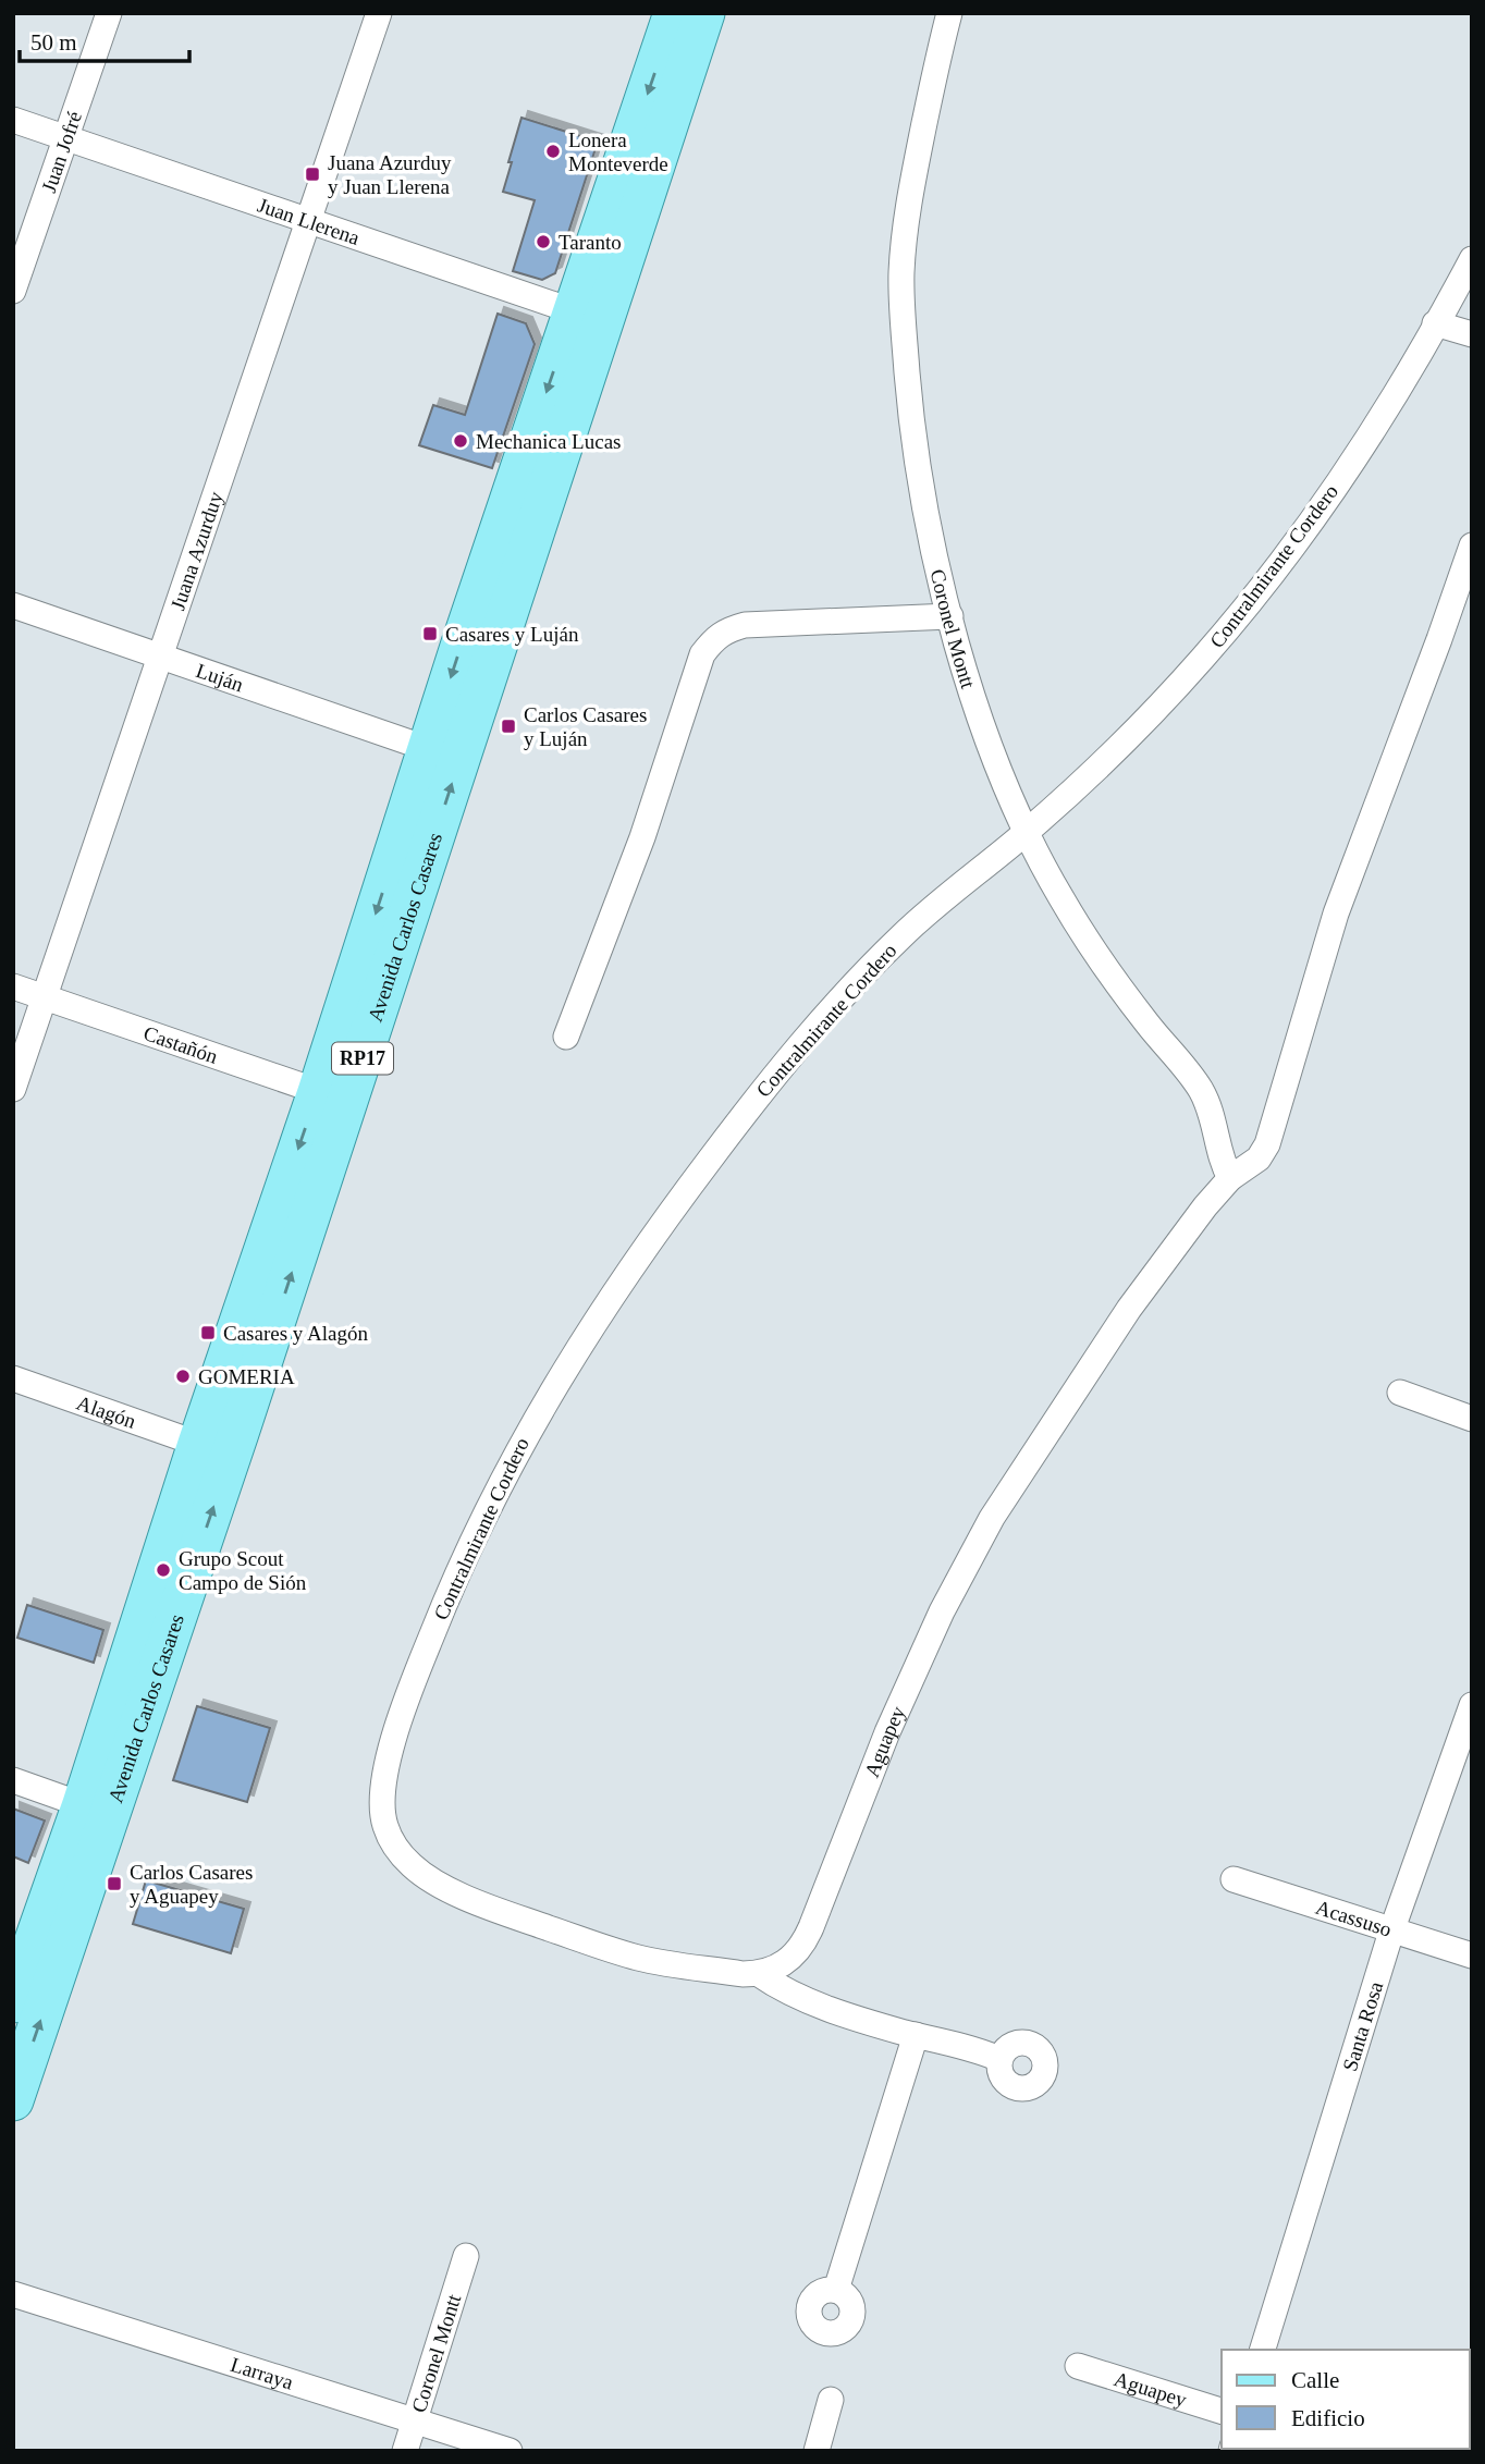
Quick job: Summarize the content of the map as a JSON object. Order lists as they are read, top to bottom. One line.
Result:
{"streets":{"main road":["Avenida Carlos Casares","RP17"],"street":["Juan Jofré","Juan Llerena","Juana Azurduy","Contralmirante Cordero","Coronel Montt","Luján","Castañón","Alagón","Aguapey","Acassuso","Santa Rosa","Larraya"]},"crossings":[["Juan Jofré","Juan Llerena"],["Juan Llerena","Juana Azurduy"],["Juan Llerena","Avenida Carlos Casares"],["Juana Azurduy","Luján"],["Juana Azurduy","Castañón"],["Contralmirante Cordero","Coronel Montt"],["Contralmirante Cordero","Aguapey"],["Coronel Montt","Aguapey"],["Coronel Montt","Larraya"],["Luján","Avenida Carlos Casares"],["Avenida Carlos Casares","Castañón"],["Avenida Carlos Casares","Alagón"],["Acassuso","Santa Rosa"]],"places":{"other":["Lonera Monteverde","Taranto","Mechanica Lucas","GOMERIA","Grupo Scout Campo de Sión"],"transit":["Juana Azurduy y Juan Llerena","Casares y Luján","Carlos Casares y Luján","Casares y Alagón","Carlos Casares y Aguapey"]},"legend":["Calle","Edificio"],"scale_bar":"50 m"}
